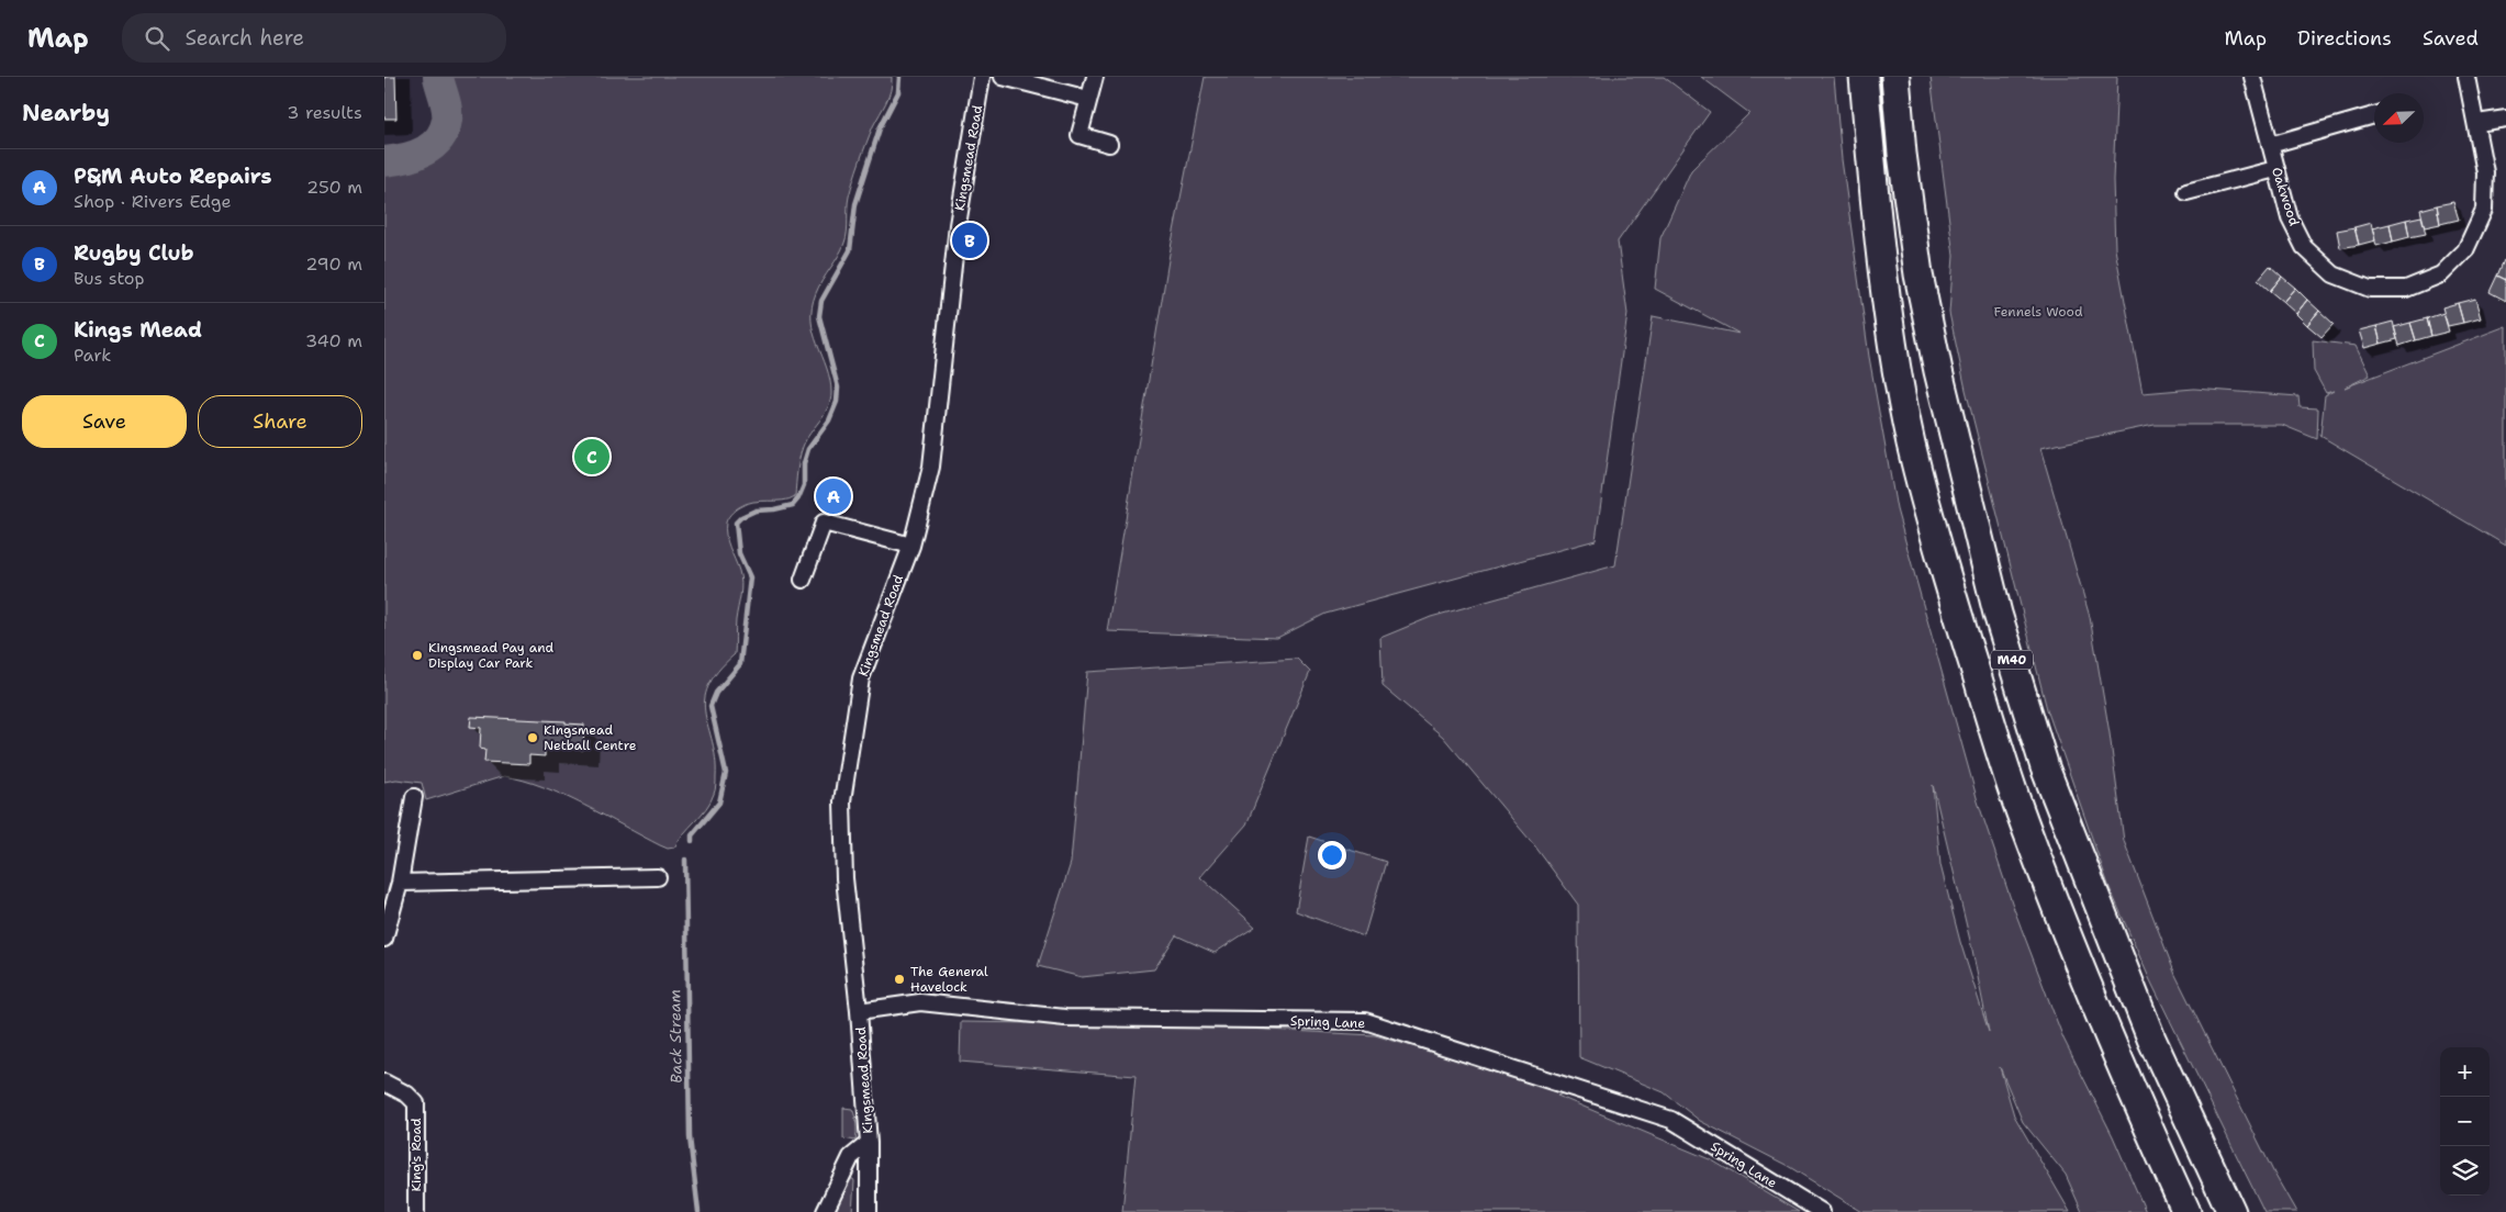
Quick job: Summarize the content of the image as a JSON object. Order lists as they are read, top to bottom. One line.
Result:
{"streets":{"highway":["M40"],"street":["Kingsmead Road","Oakwood","Spring Lane","King's Road"]},"crossings":[["Kingsmead Road","Spring Lane"]],"water":["Back Stream"],"parks":["Fennels Wood"],"places":["Kingsmead Pay and Display Car Park","Kingsmead Netball Centre","The General Havelock"],"north":"bottom left","page":{"header":"Map","search":"Search here","nav":["Map","Directions","Saved"],"heading":["Nearby","3 results"],"list":[{"mark":"A","name":"P&M Auto Repairs","note":"Shop · Rivers Edge","value":"250 m"},{"mark":"B","name":"Rugby Club","note":"Bus stop","value":"290 m"},{"mark":"C","name":"Kings Mead","note":"Park","value":"340 m"}],"pins":["B","C","A"],"buttons":["Save","Share"],"map_buttons":["+","−"]}}
